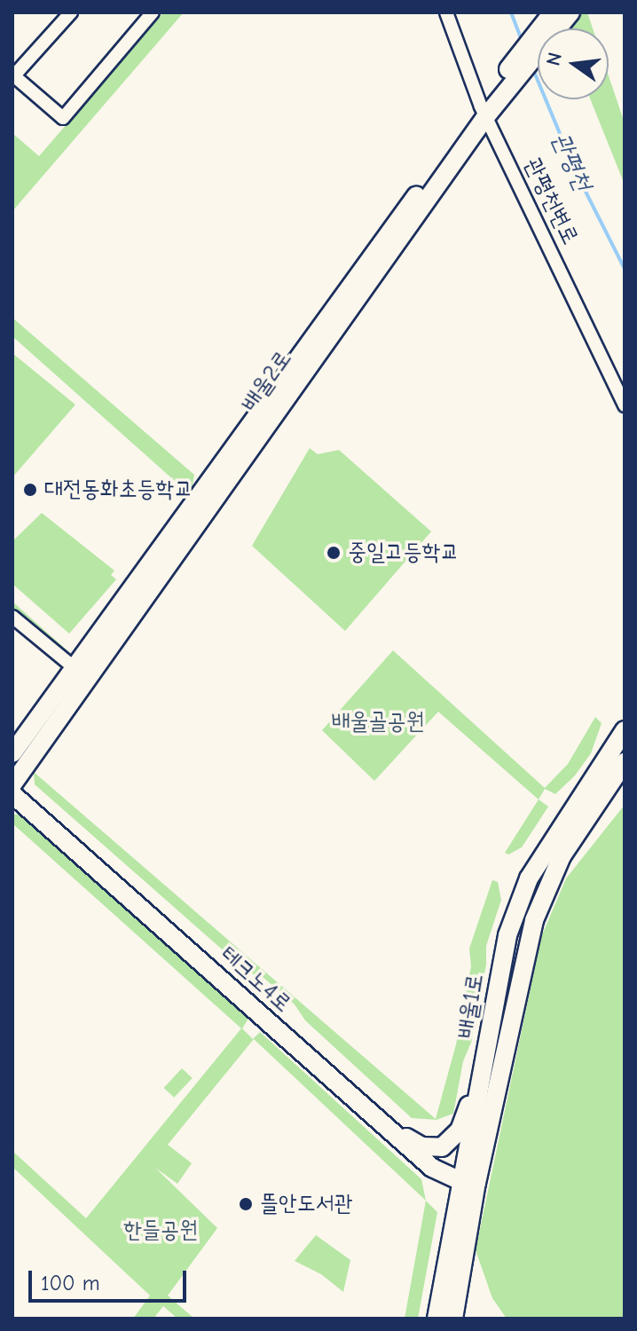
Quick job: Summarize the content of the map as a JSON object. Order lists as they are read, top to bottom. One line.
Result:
{"streets":{"main road":["배울2로","테크노4로","배울1로"],"street":["관평천변로"]},"crossings":[["관평천변로","배울2로"],["테크노4로","배울1로"]],"water":["관평천"],"parks":["배울골공원","한들공원"],"places":["대전동화초등학교","중일고등학교","뜰안도서관"],"scale_bar":"100 m","north":"left"}
